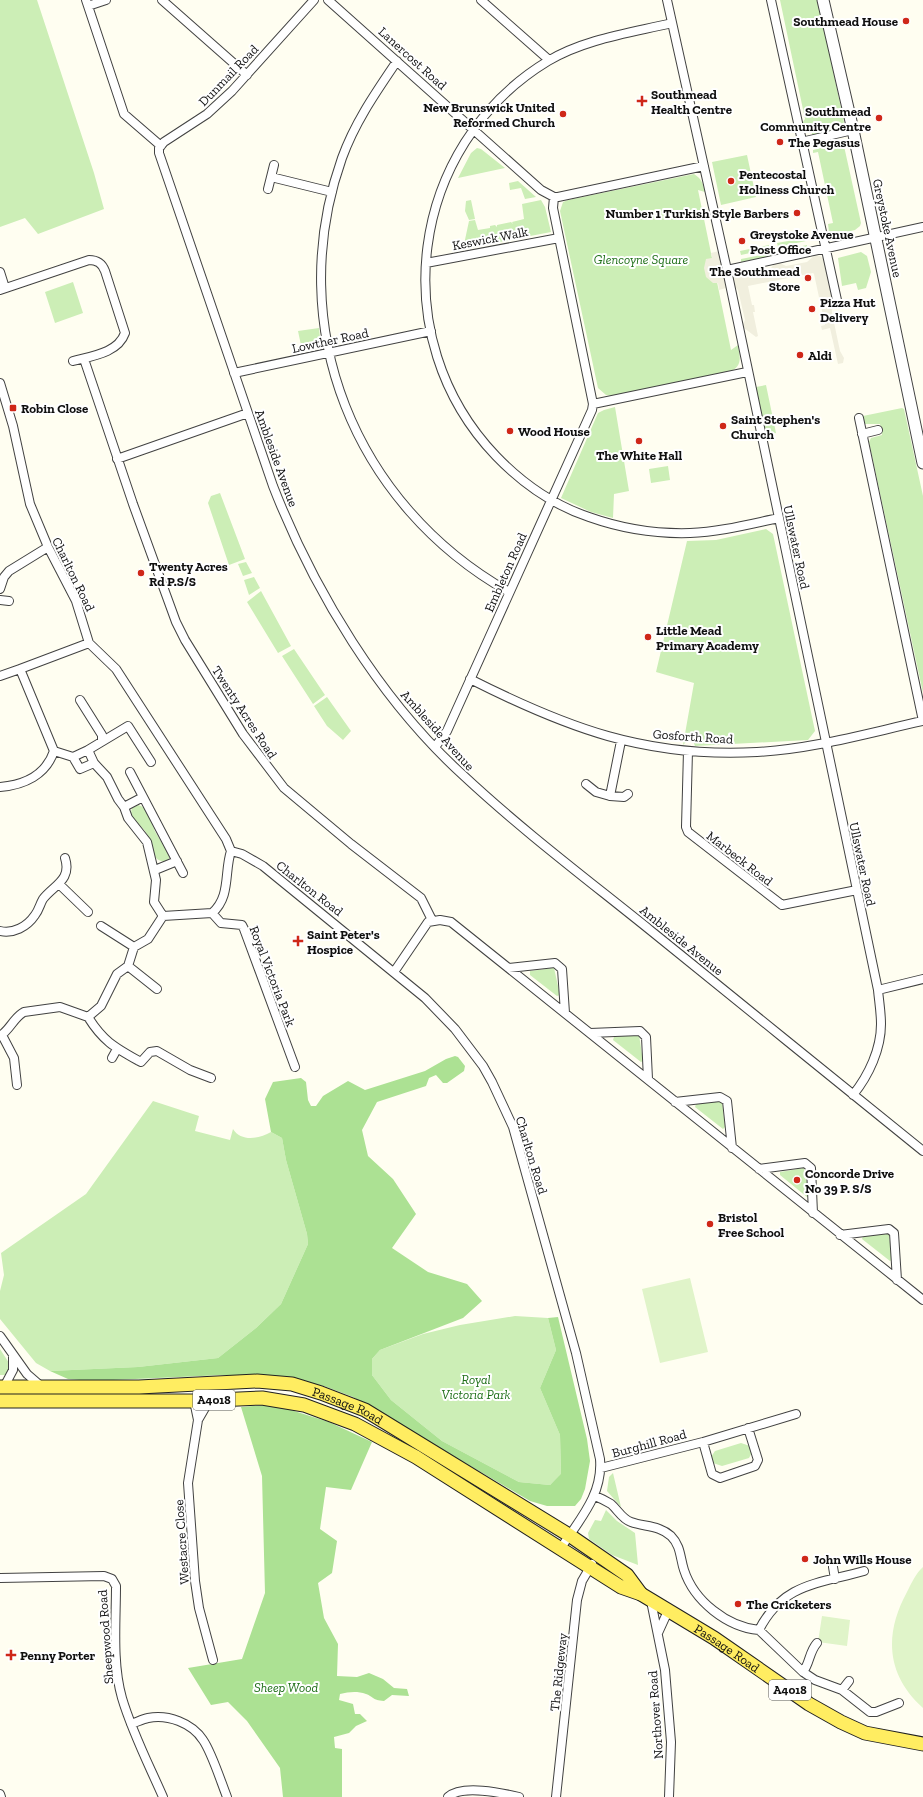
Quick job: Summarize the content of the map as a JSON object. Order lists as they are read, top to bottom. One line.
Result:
{"streets":{"main road":["A4018","Passage Road"],"street":["Lanercost Road","Dunmail Road","Greystoke Avenue","Keswick Walk","Lowther Road","Ambleside Avenue","Ullswater Road","Embleton Road","Charlton Road","Twenty Acres Road","Gosforth Road","Marbeck Road","Royal Victoria Park","Burghill Road","Westacre Close","Sheepwood Road","The Ridgeway","Northover Road"]},"crossings":[["Dunmail Road","Ambleside Avenue"],["Lowther Road","Ambleside Avenue"],["Ambleside Avenue","Ullswater Road"],["Ambleside Avenue","Embleton Road"],["Ullswater Road","Gosforth Road"],["Ullswater Road","Marbeck Road"],["Embleton Road","Gosforth Road"],["Charlton Road","Passage Road"],["Charlton Road","Burghill Road"],["Gosforth Road","Marbeck Road"],["Passage Road","Westacre Close"],["Passage Road","The Ridgeway"],["Passage Road","Northover Road"]],"parks":["Glencoyne Square","Royal Victoria Park","Sheep Wood"],"places":{"other":["Southmead House","New Brunswick United Reformed Church","Southmead Community Centre","The Pegasus","Pentecostal Holiness Church","Number 1 Turkish Style Barbers","Greystoke Avenue Post Office","The Southmead Store","Pizza Hut Delivery","Aldi","Saint Stephen's Church","Wood House","The White Hall","Twenty Acres Rd P.S/S","Little Mead Primary Academy","Concorde Drive No 39 P. S/S","Bristol Free School","John Wills House","The Cricketers"],"health":["Southmead Health Centre","Saint Peter's Hospice","Penny Porter"],"transit":["Robin Close"]}}
